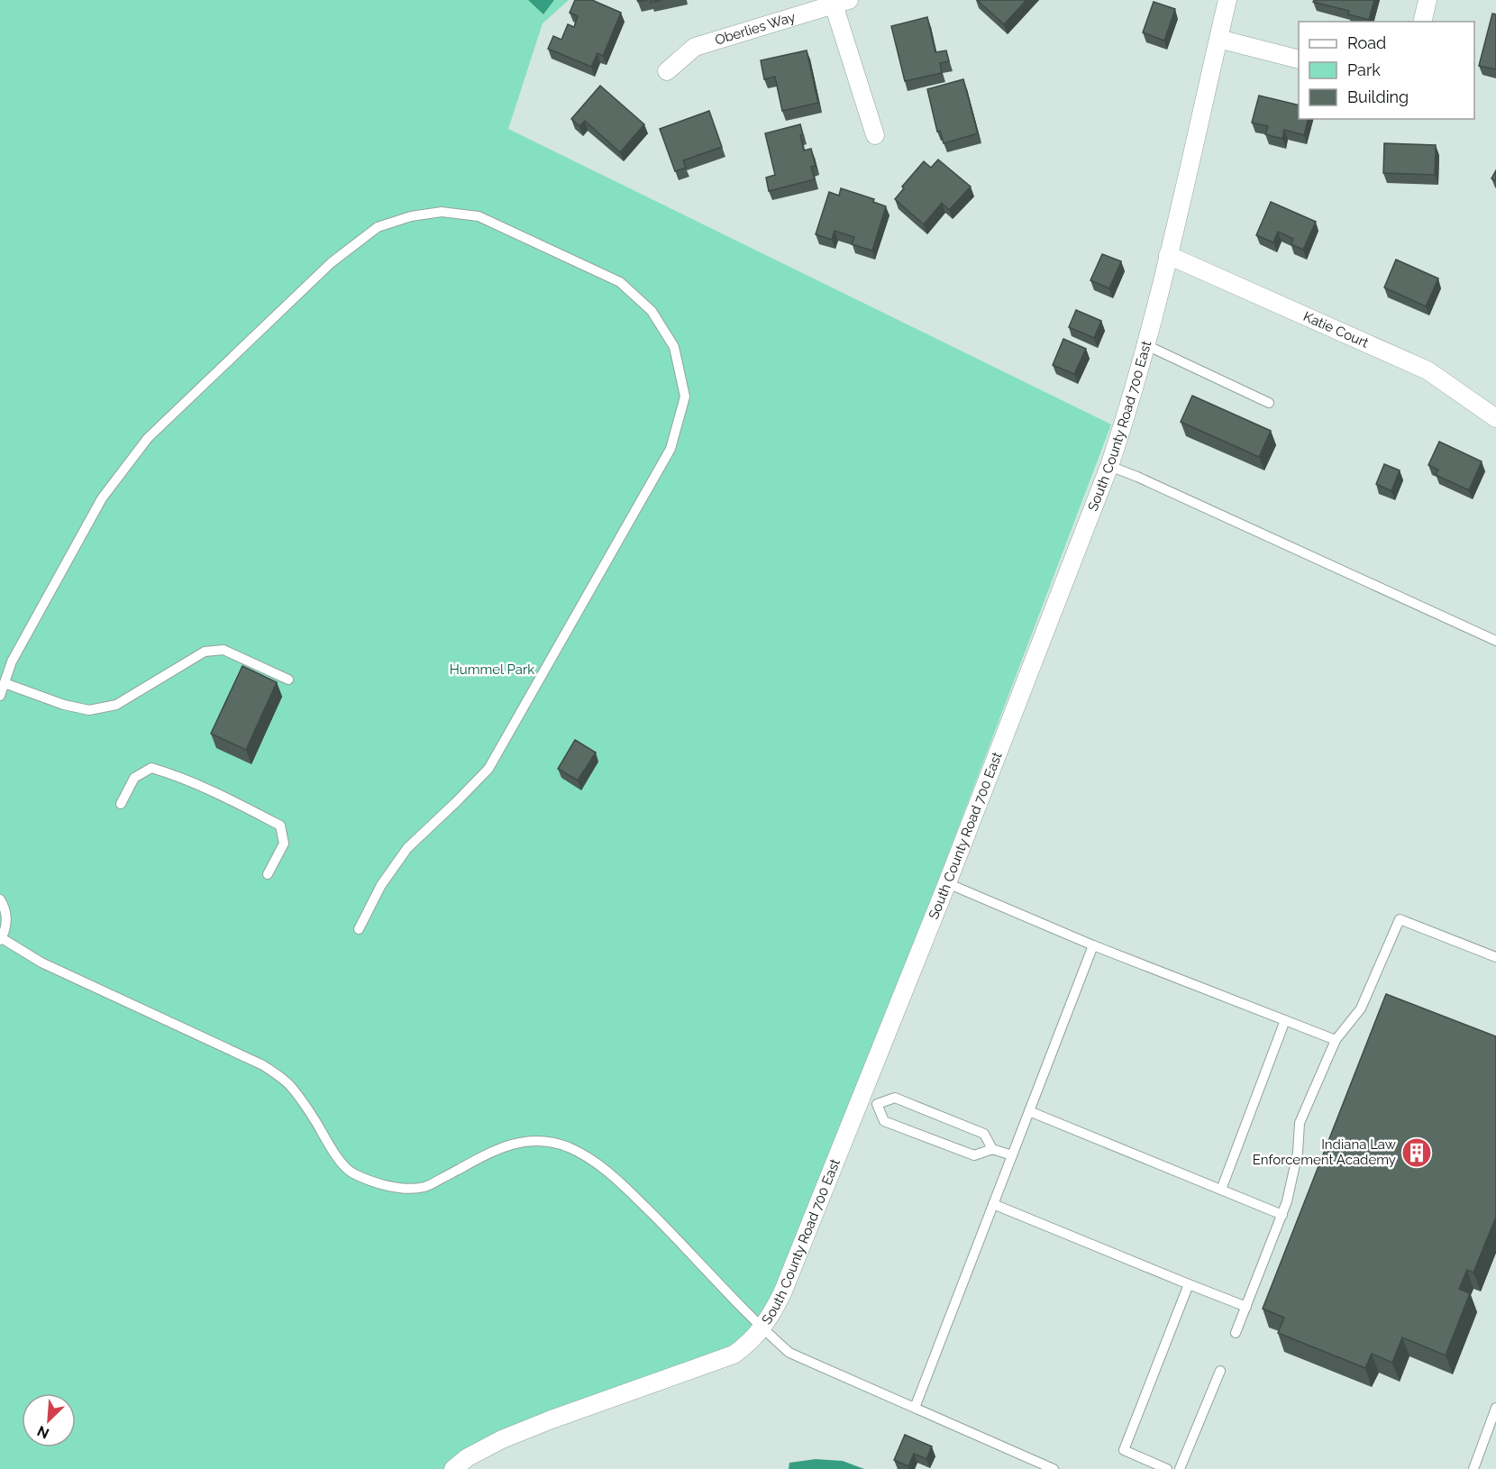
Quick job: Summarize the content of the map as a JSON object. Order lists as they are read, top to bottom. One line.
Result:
{"streets":{"street":["Oberlies Way","Katie Court","South County Road 700 East"]},"crossings":[["Katie Court","South County Road 700 East"]],"parks":["Hummel Park"],"places":{"building":["Indiana Law Enforcement Academy"]},"legend":["Road","Park","Building"],"north":"bottom left"}
